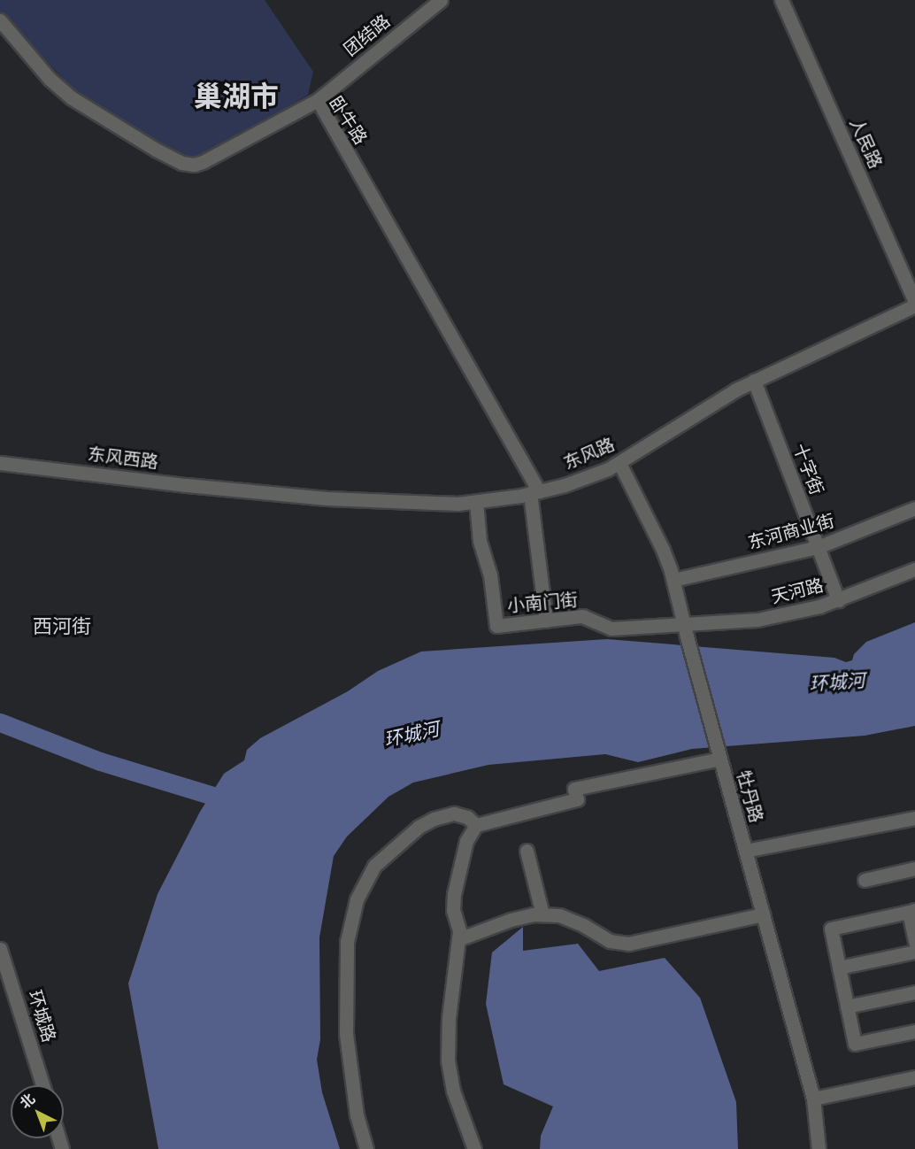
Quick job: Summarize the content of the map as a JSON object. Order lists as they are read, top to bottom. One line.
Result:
{"streets":{"street":["团结路","卧牛路","人民路","东风路","东风西路","十字街","东河商业街","天河路","小南门街","牡丹路","环城路"]},"crossings":[["团结路","卧牛路"],["卧牛路","东风路"],["人民路","东风路"],["东风路","东风西路"],["东风路","十字街"],["东风路","小南门街"],["东风路","牡丹路"],["十字街","东河商业街"],["十字街","天河路"],["东河商业街","牡丹路"],["天河路","小南门街"],["天河路","牡丹路"],["小南门街","牡丹路"]],"districts":["巢湖市","西河街"],"water":["环城河"],"north":"top left"}
